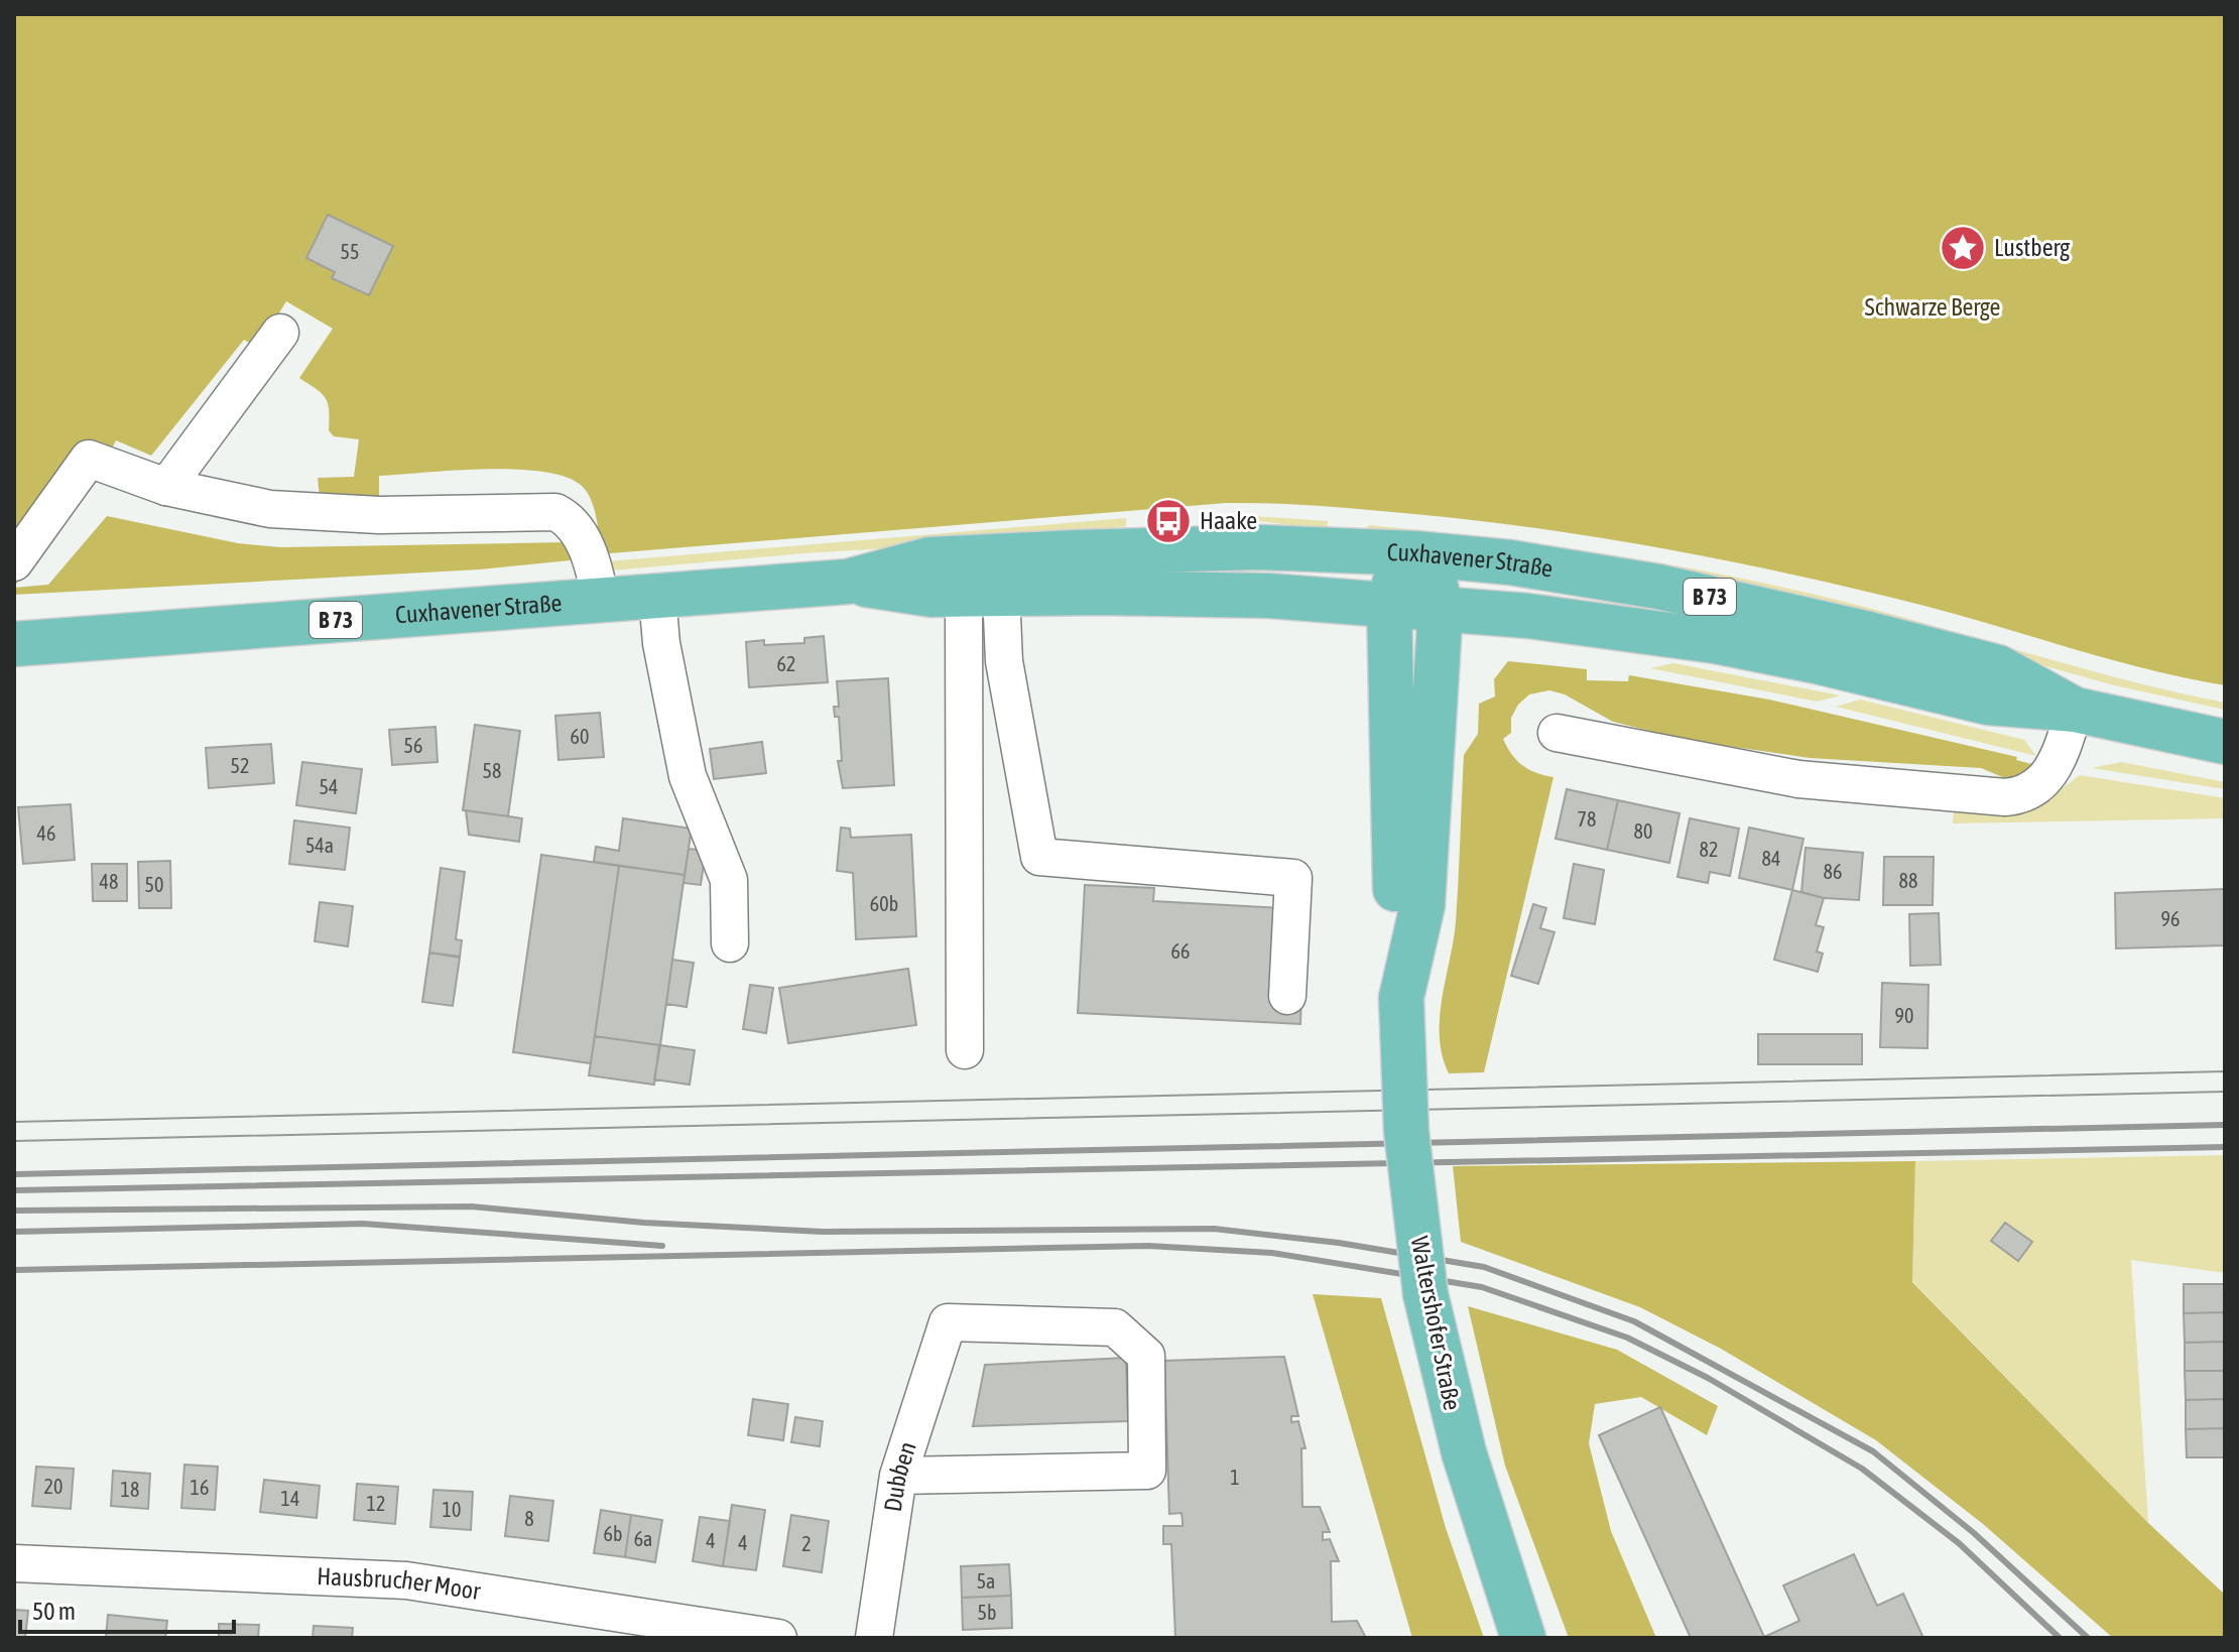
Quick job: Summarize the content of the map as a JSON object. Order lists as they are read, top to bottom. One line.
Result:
{"streets":{"main road":["Cuxhavener Straße","B 73","Waltershofer Straße"],"street":["Dubben","Hausbrucher Moor"]},"crossings":[["Cuxhavener Straße","Waltershofer Straße"]],"parks":["Schwarze Berge"],"places":{"place":["Lustberg"],"bus stop":["Haake"]},"house_numbers":["55","62","60","56","52","58","54","78","80","46","54a","82","84","86","88","48","50","60b","96","66","90","1","20","16","18","14","12","10","8","6b","6a","4","4","2","5a","5b"],"scale_bar":"50 m"}
